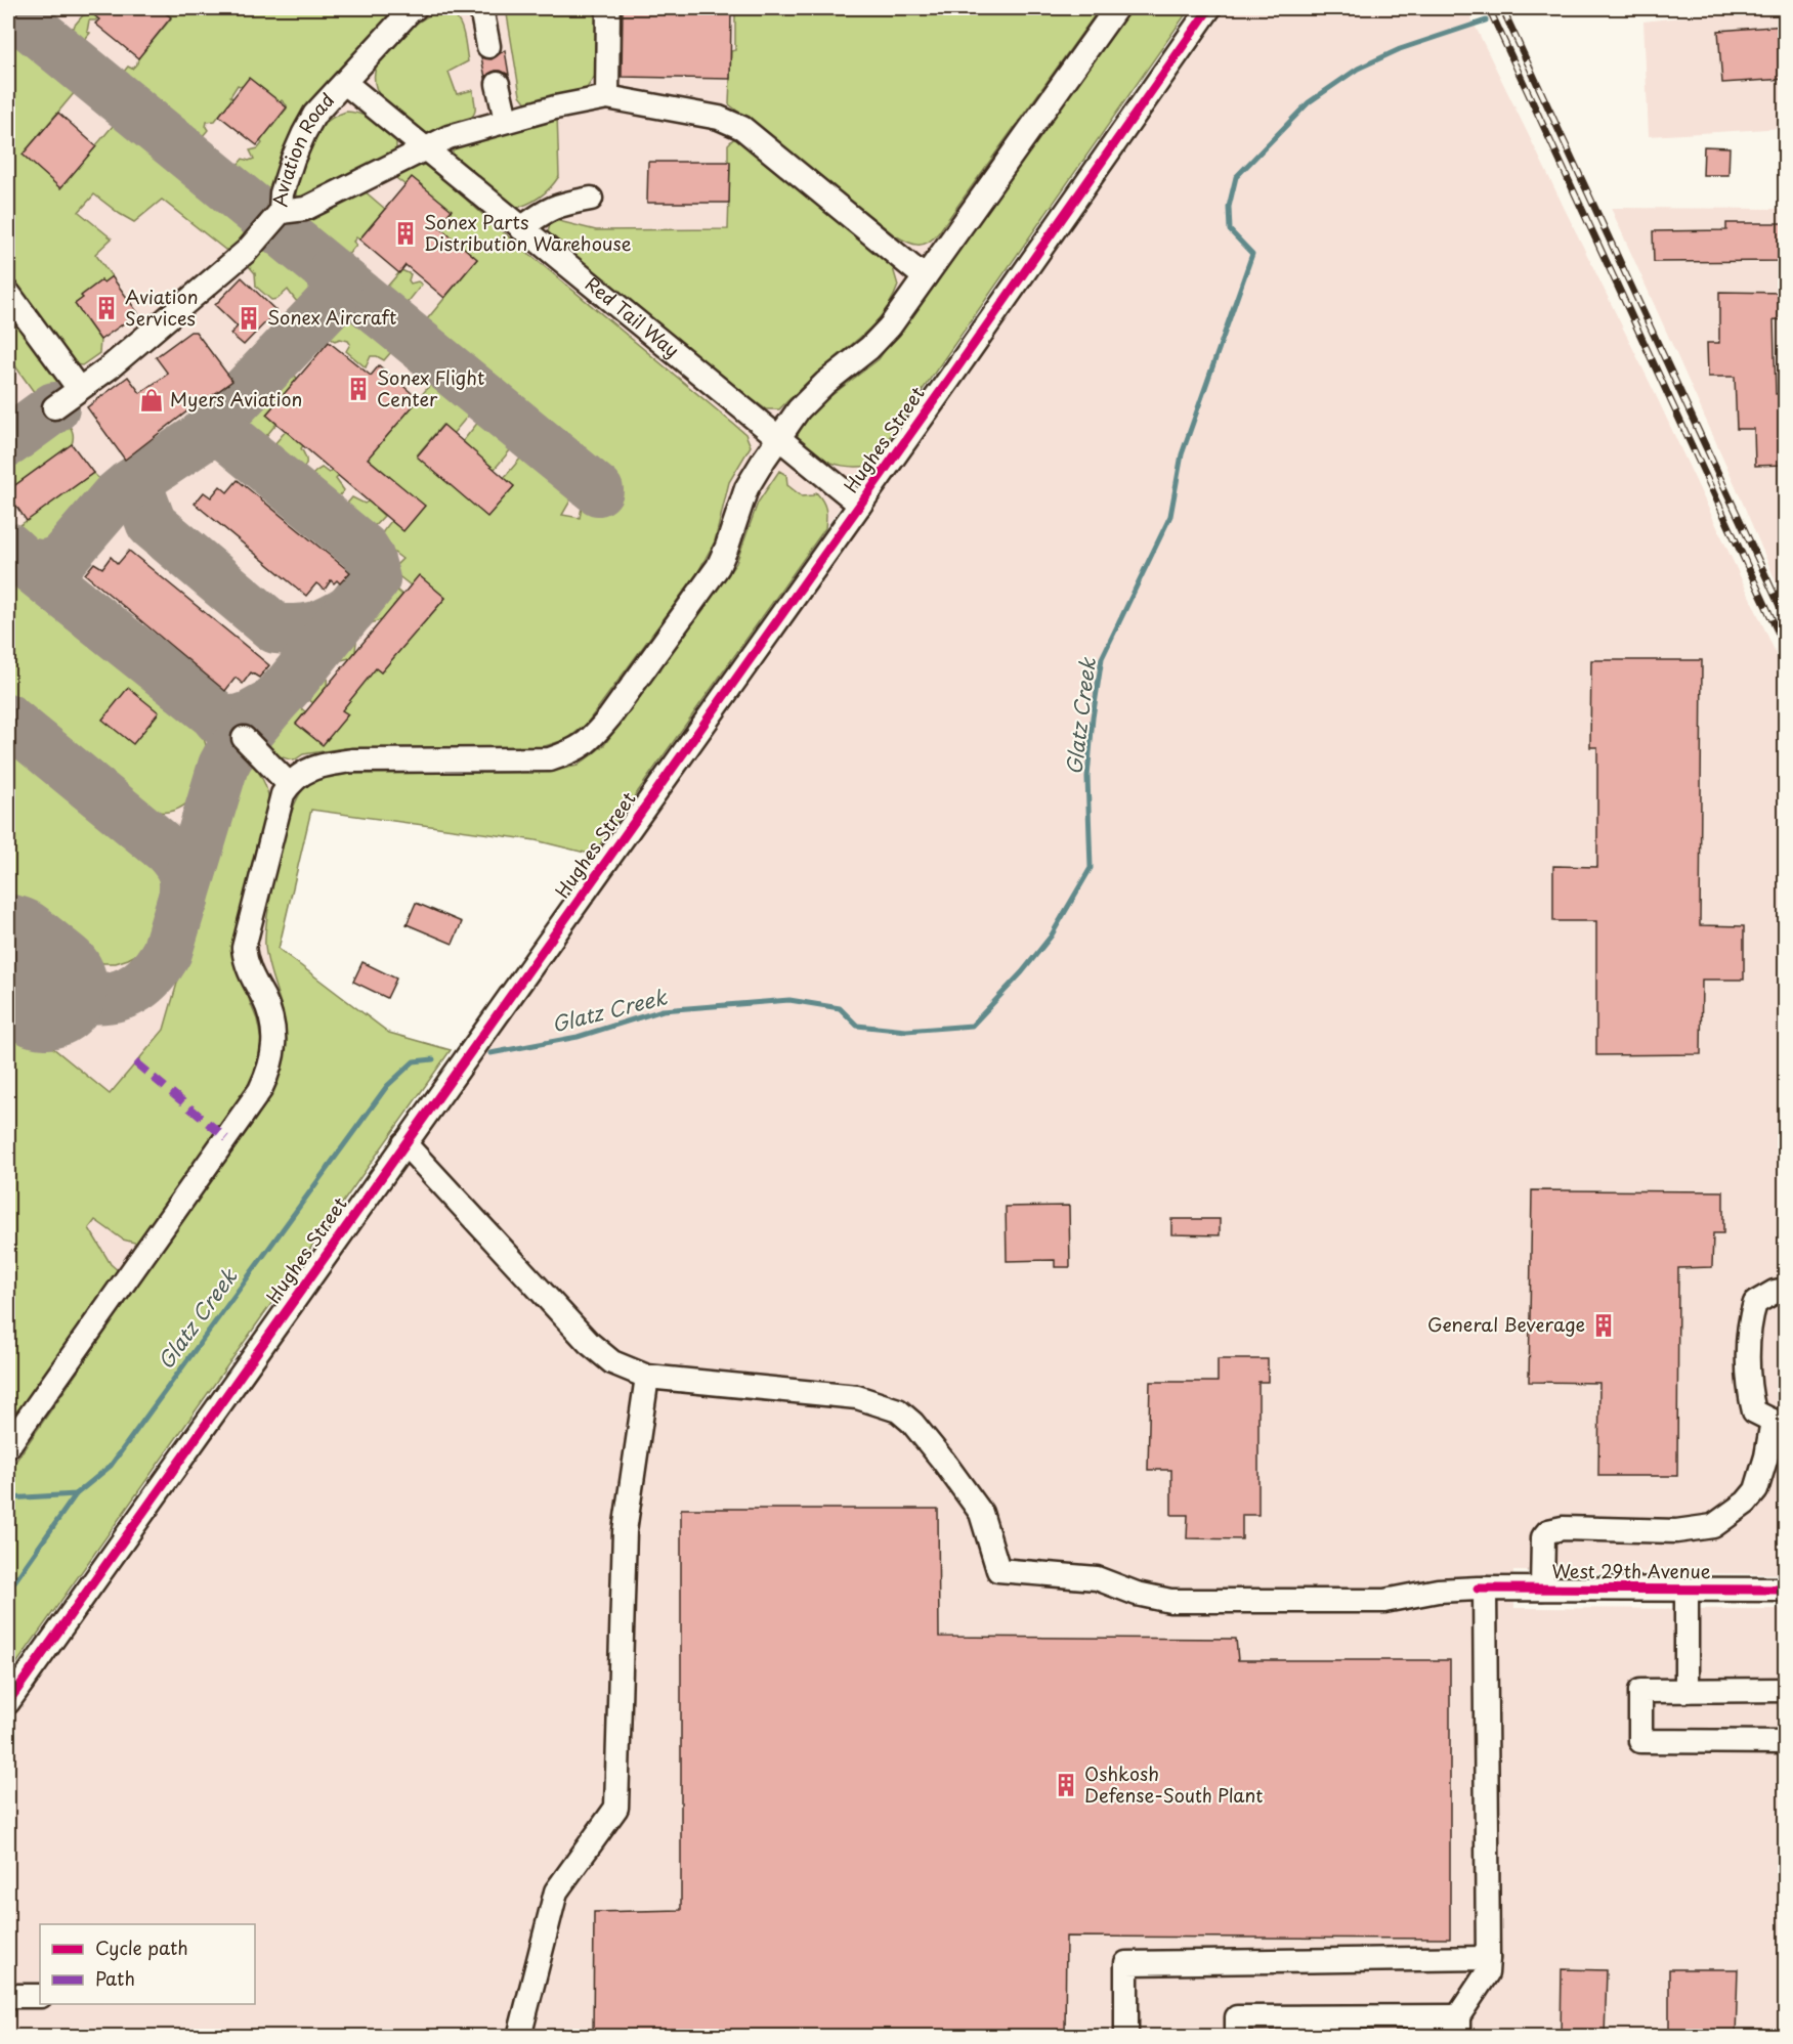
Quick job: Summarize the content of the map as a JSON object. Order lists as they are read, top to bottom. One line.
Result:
{"streets":{"street":["Aviation Road","Red Tail Way","Hughes Street","West 29th Avenue"]},"crossings":[["Aviation Road","Red Tail Way"],["Red Tail Way","Hughes Street"]],"water":["Glatz Creek"],"places":{"building":["Sonex Parts Distribution Warehouse","Aviation Services","Sonex Aircraft","Sonex Flight Center","General Beverage","Oshkosh Defense-South Plant"],"shop":["Myers Aviation"]},"legend":["Cycle path","Path"]}
